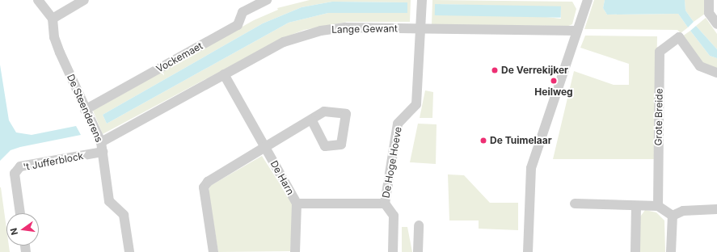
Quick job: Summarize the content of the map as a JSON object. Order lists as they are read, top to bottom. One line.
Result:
{"streets":{"street":["Lange Gewant","Vockemaet","De Steenderens","Grote Breide","'t Jufferblock","De Hoge Hoeve","De Harn"]},"crossings":[["Lange Gewant","De Steenderens"],["Lange Gewant","'t Jufferblock"],["Lange Gewant","De Hoge Hoeve"],["Lange Gewant","De Harn"],["Vockemaet","De Steenderens"],["De Steenderens","'t Jufferblock"],["De Hoge Hoeve","De Harn"]],"places":["De Verrekijker","Heilweg","De Tuimelaar"],"north":"left"}
